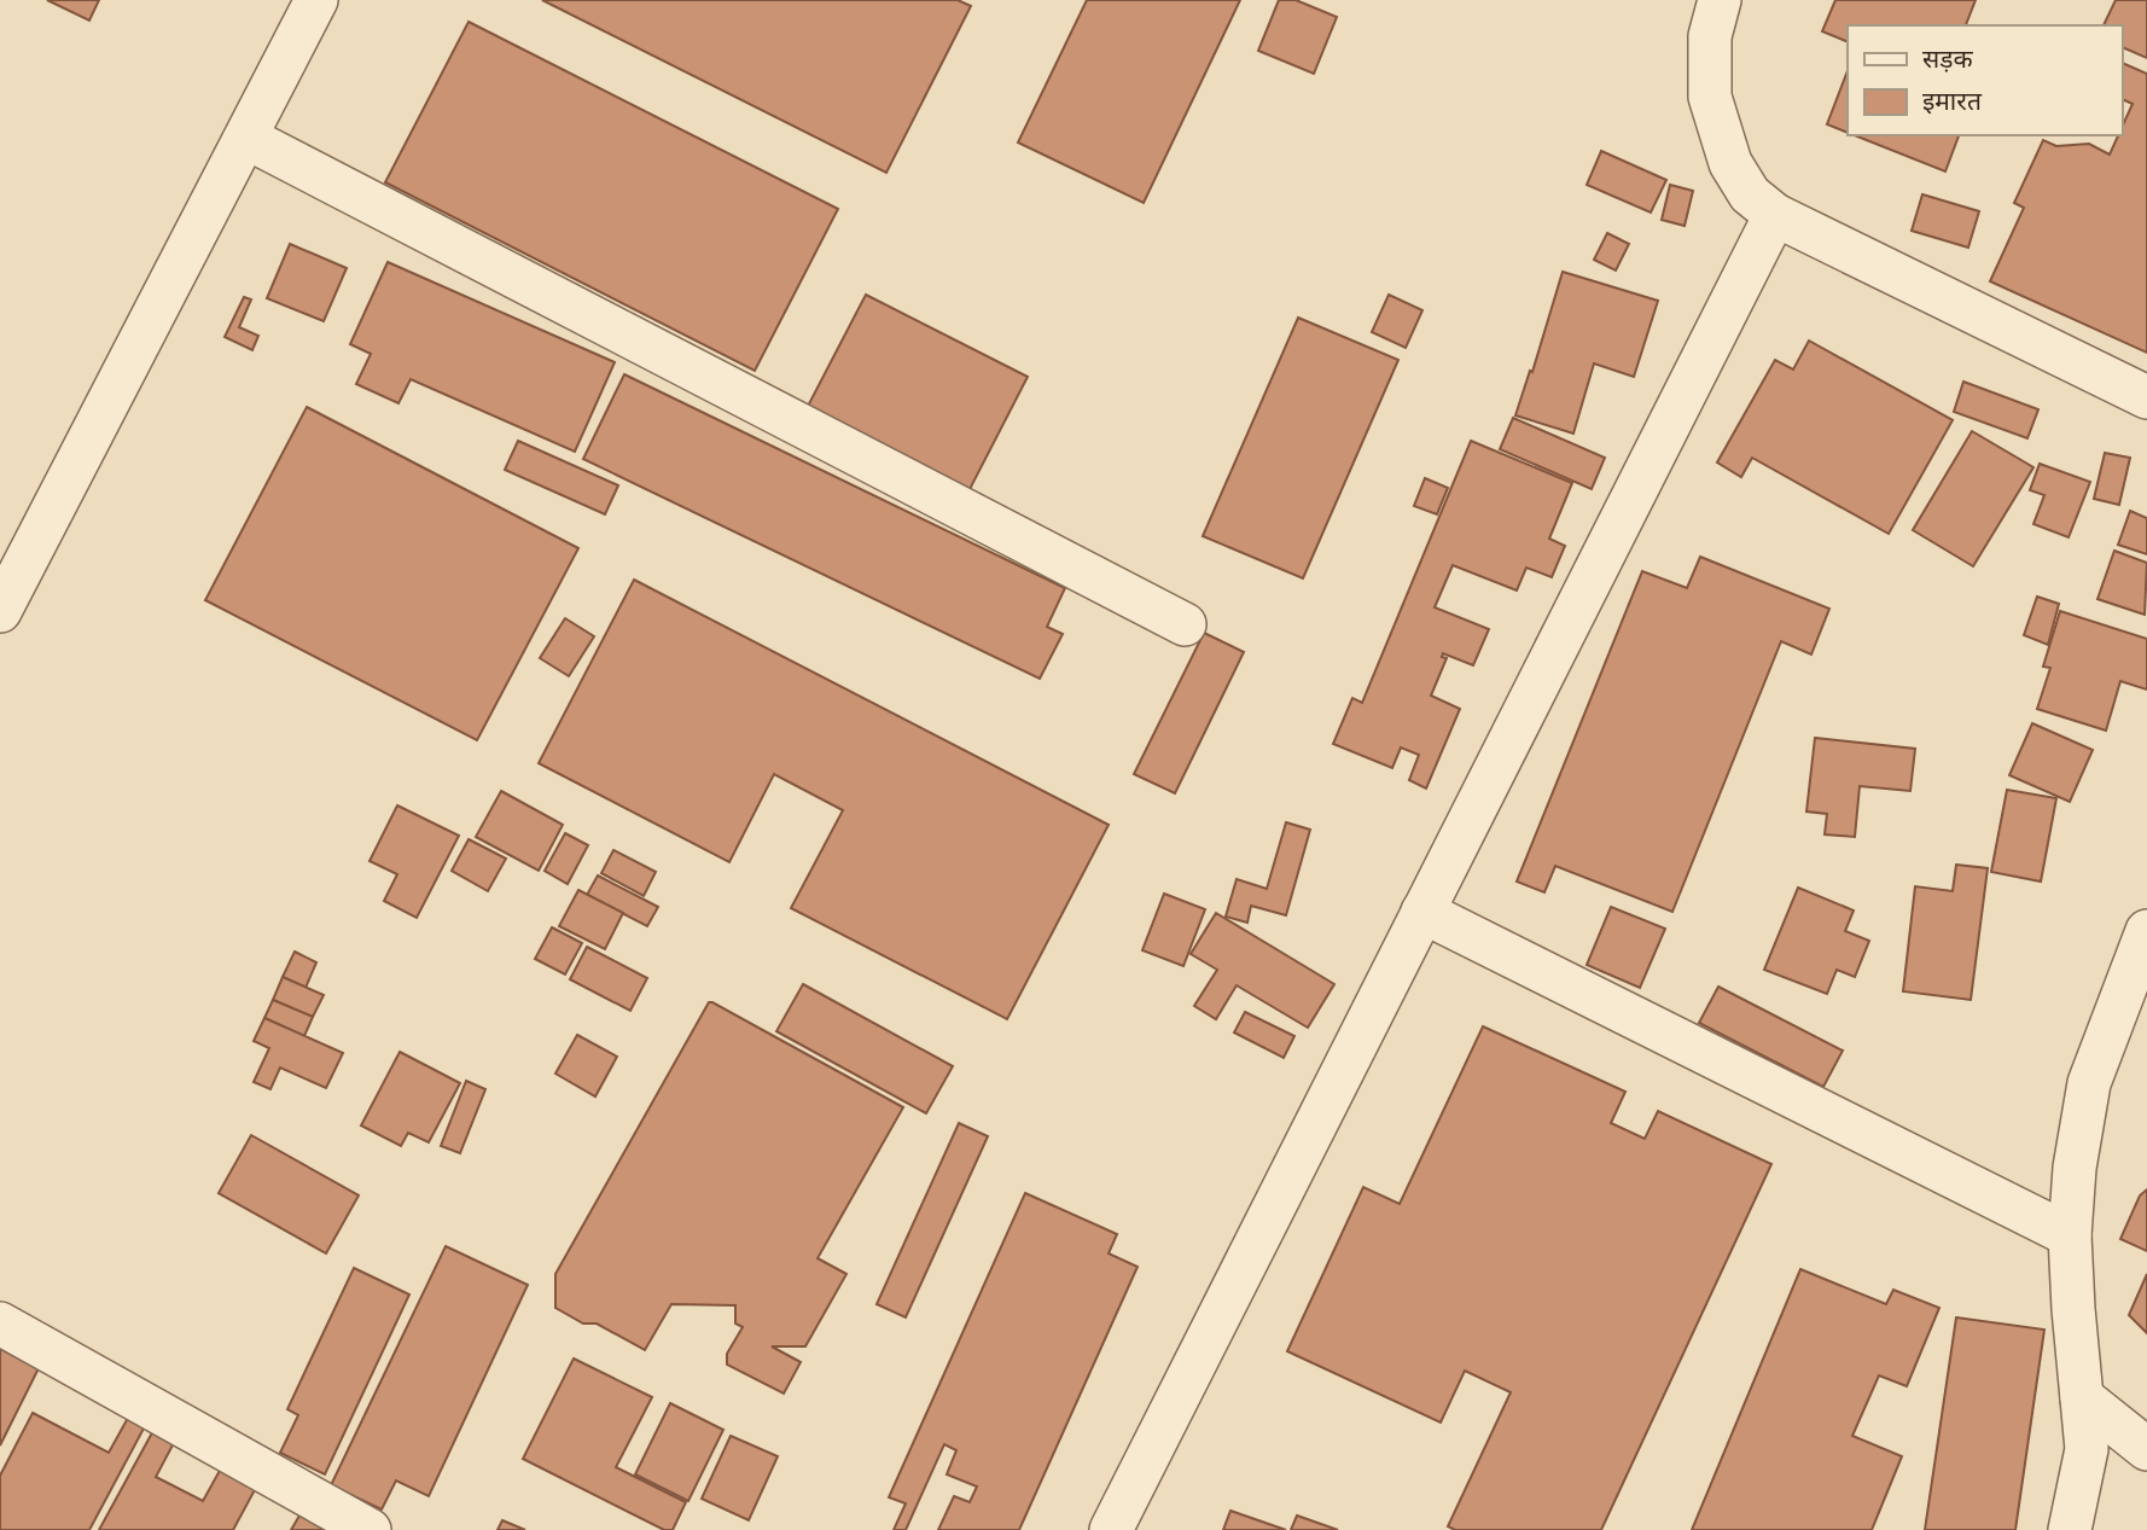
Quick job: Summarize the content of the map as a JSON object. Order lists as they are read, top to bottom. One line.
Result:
{"legend":["सड़क","इमारत"]}
